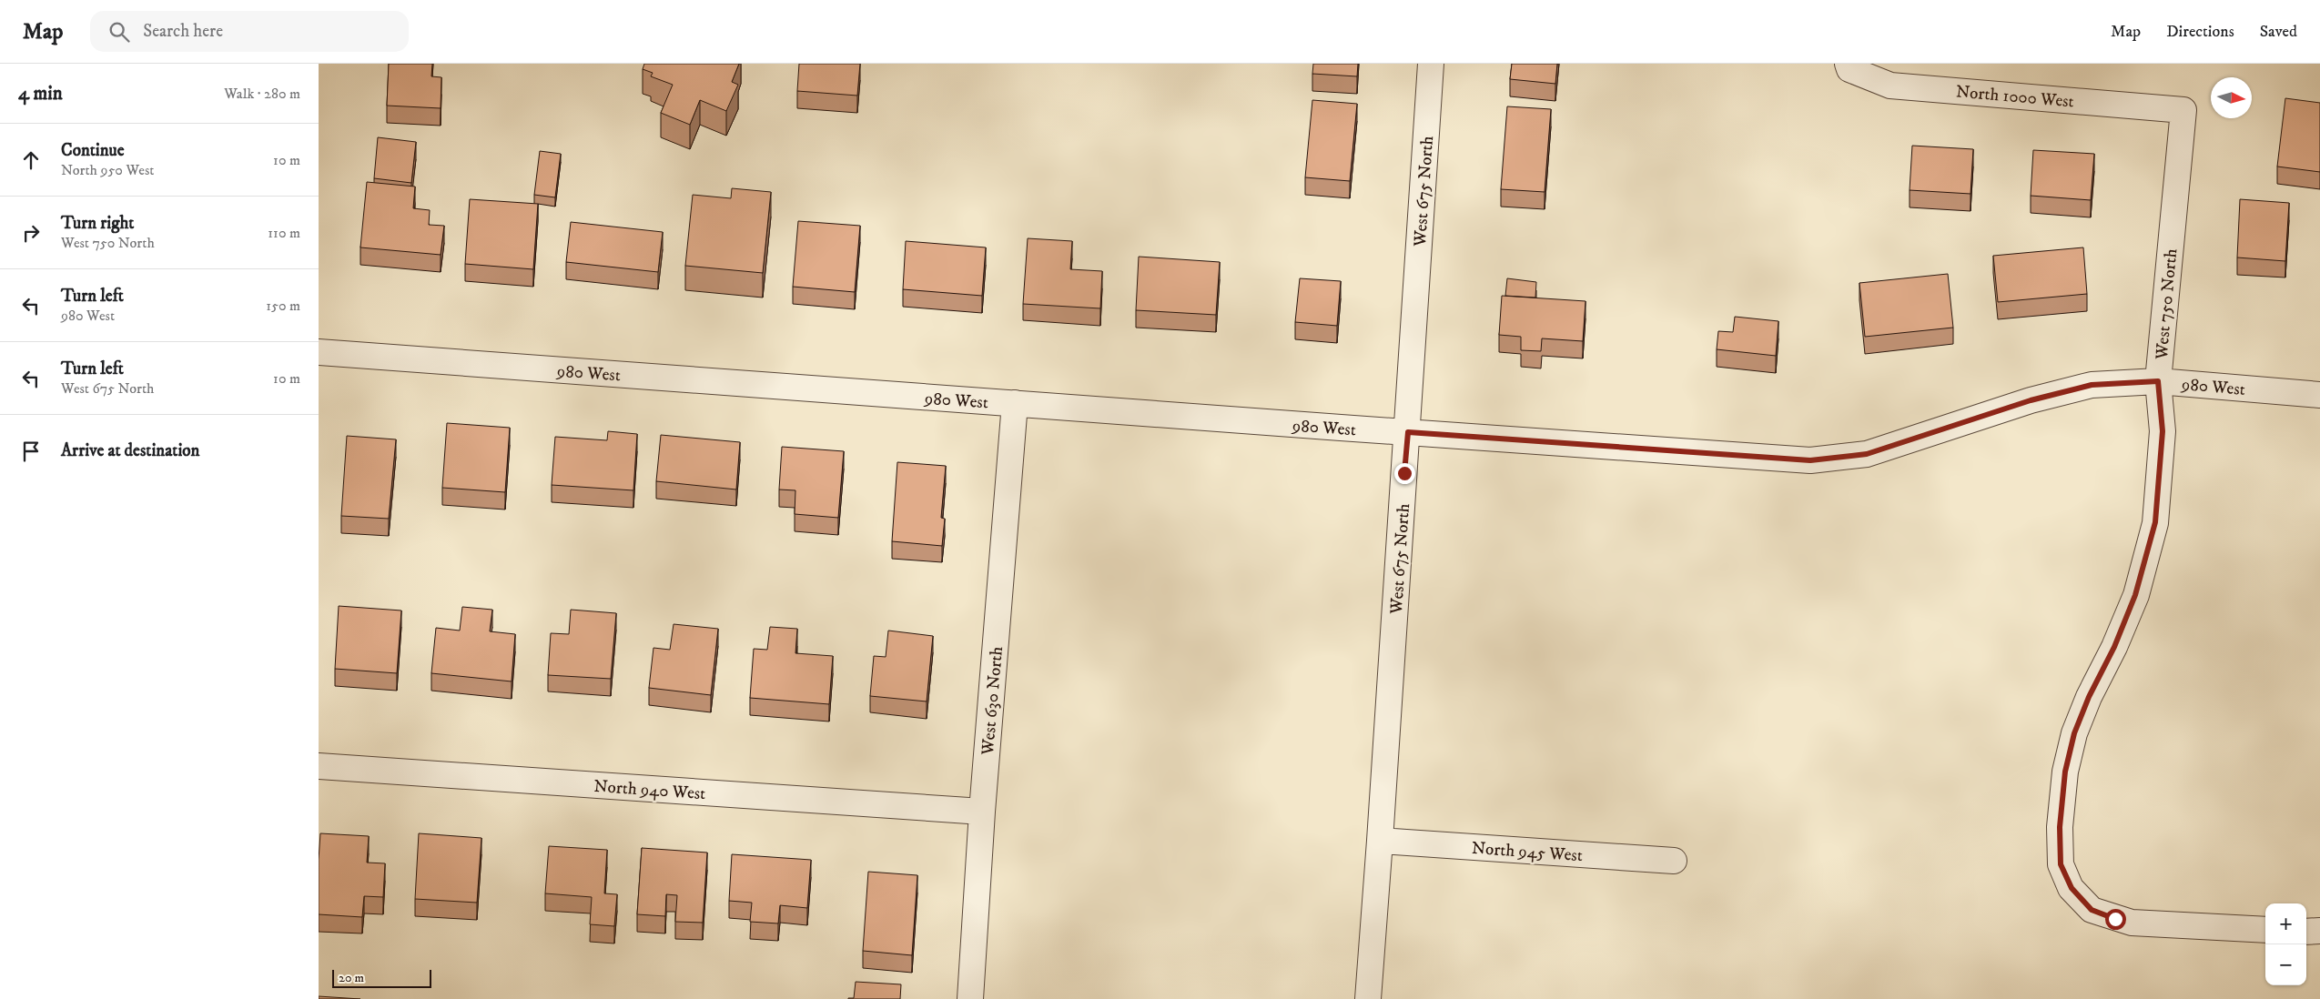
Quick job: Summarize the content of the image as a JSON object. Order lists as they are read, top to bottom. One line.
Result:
{"streets":{"street":["North 1000 West","West 675 North","West 750 North","980 West","West 630 North","North 940 West","North 945 West"]},"crossings":[["North 1000 West","West 750 North"],["West 675 North","980 West"],["West 675 North","North 945 West"],["West 750 North","980 West"],["980 West","West 630 North"],["West 630 North","North 940 West"]],"scale_bar":"20 m","north":"right","page":{"header":"Map","search":"Search here","nav":["Map","Directions","Saved"],"heading":["4 min","Walk · 280 m"],"list":[["Continue","North 950 West","10 m"],["Turn right","West 750 North","110 m"],["Turn left","980 West","150 m"],["Turn left","West 675 North","10 m"],"Arrive at destination"],"map_buttons":["+","−"],"scale":"20 m"}}
